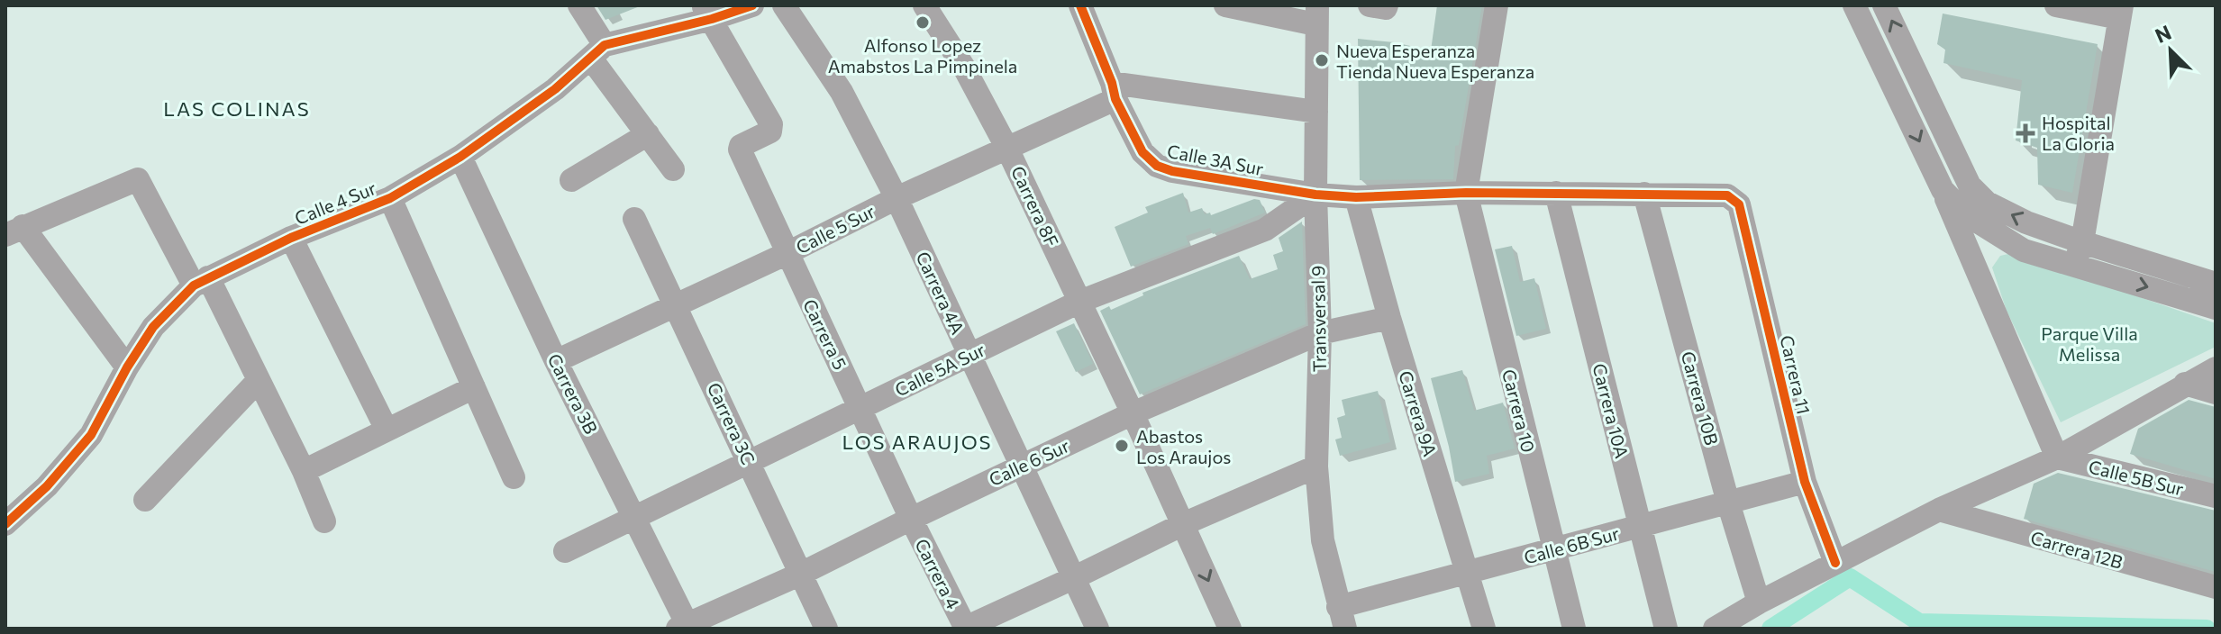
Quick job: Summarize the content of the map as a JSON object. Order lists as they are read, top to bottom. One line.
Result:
{"streets":{"street":["Calle 3A Sur","Calle 4 Sur","Carrera 8F","Calle 5 Sur","Carrera 4A","Transversal 9","Carrera 5","Calle 5A Sur","Carrera 11","Carrera 3B","Carrera 10B","Carrera 10","Carrera 10A","Carrera 9A","Carrera 3C","Calle 6 Sur","Calle 5B Sur","Calle 6B Sur","Carrera 12B","Carrera 4"]},"crossings":[["Calle 3A Sur","Calle 5 Sur"],["Calle 3A Sur","Transversal 9"],["Calle 3A Sur","Calle 5A Sur"],["Calle 3A Sur","Carrera 11"],["Calle 3A Sur","Carrera 10B"],["Calle 3A Sur","Carrera 10"],["Calle 3A Sur","Carrera 10A"],["Calle 3A Sur","Carrera 9A"],["Calle 4 Sur","Carrera 5"],["Calle 4 Sur","Carrera 3B"],["Carrera 8F","Calle 5 Sur"],["Carrera 8F","Calle 5A Sur"],["Carrera 8F","Calle 6 Sur"],["Calle 5 Sur","Carrera 4A"],["Calle 5 Sur","Carrera 5"],["Calle 5 Sur","Carrera 3B"],["Calle 5 Sur","Carrera 3C"],["Carrera 4A","Calle 5A Sur"],["Carrera 4A","Calle 6 Sur"],["Transversal 9","Calle 5A Sur"],["Transversal 9","Calle 6 Sur"],["Transversal 9","Calle 6B Sur"],["Carrera 5","Calle 5A Sur"],["Carrera 5","Calle 6 Sur"],["Carrera 5","Carrera 4"],["Calle 5A Sur","Carrera 3B"],["Calle 5A Sur","Carrera 3C"],["Carrera 11","Calle 6B Sur"],["Carrera 3B","Calle 6 Sur"],["Carrera 10B","Calle 6B Sur"],["Carrera 10","Calle 6B Sur"],["Carrera 10A","Calle 6B Sur"],["Carrera 9A","Calle 6 Sur"],["Carrera 9A","Calle 6B Sur"],["Carrera 3C","Calle 6 Sur"],["Calle 6 Sur","Carrera 4"]],"districts":["LAS COLINAS","LOS ARAUJOS"],"parks":["Parque Villa Melissa"],"places":{"other":["Alfonso Lopez Amabstos La Pimpinela","Nueva Esperanza Tienda Nueva Esperanza","Abastos Los Araujos"],"health":["Hospital La Gloria"]},"north":"top left"}
